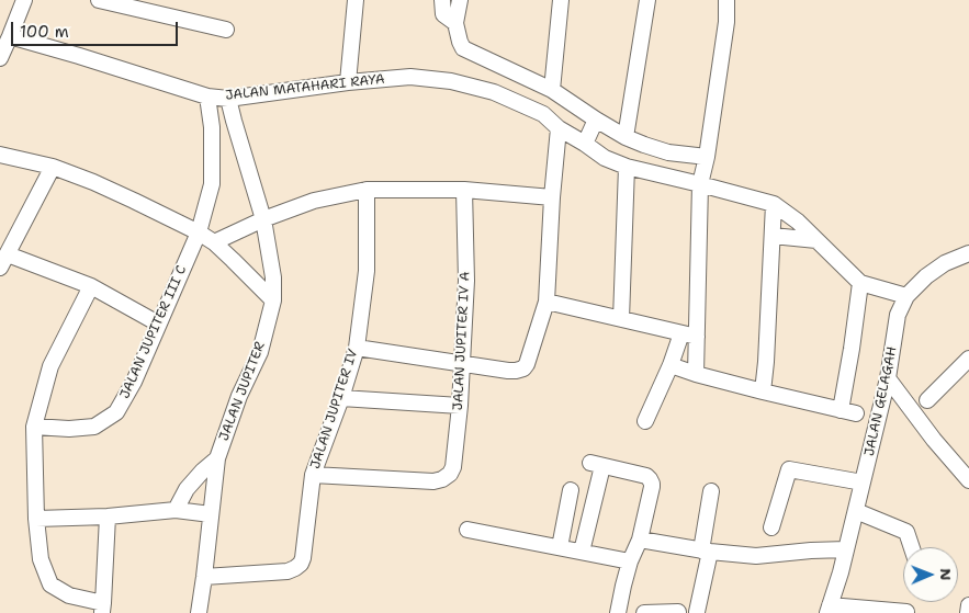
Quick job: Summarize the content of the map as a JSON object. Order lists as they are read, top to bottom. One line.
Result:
{"streets":{"street":["JALAN MATAHARI RAYA","JALAN JUPITER III C","JALAN JUPITER IV A","JALAN JUPITER","JALAN GELAGAH","JALAN JUPITER IV"]},"crossings":[["JALAN MATAHARI RAYA","JALAN JUPITER"],["JALAN MATAHARI RAYA","JALAN GELAGAH"],["JALAN JUPITER IV A","JALAN JUPITER IV"],["JALAN JUPITER","JALAN JUPITER IV"]],"scale_bar":"100 m","north":"right"}
